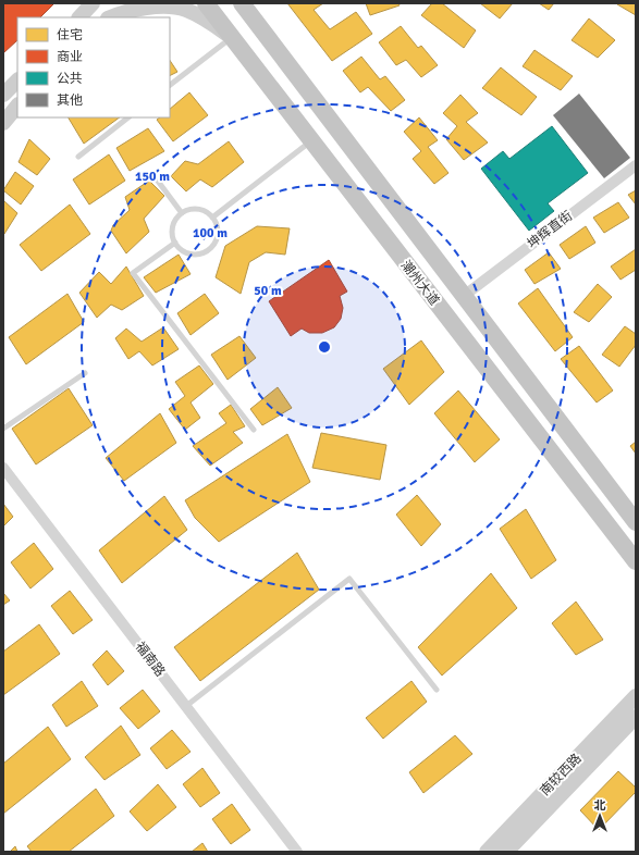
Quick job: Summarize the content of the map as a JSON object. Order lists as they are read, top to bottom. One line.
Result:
{"streets":{"highway":["潮州大道"],"main road":["南较西路"],"street":["坤辉直街","福南路"]},"crossings":[["坤辉直街","潮州大道"]],"legend":["住宅","商业","公共","其他"],"north":"top","rings":["150 m","100 m","50 m"]}
